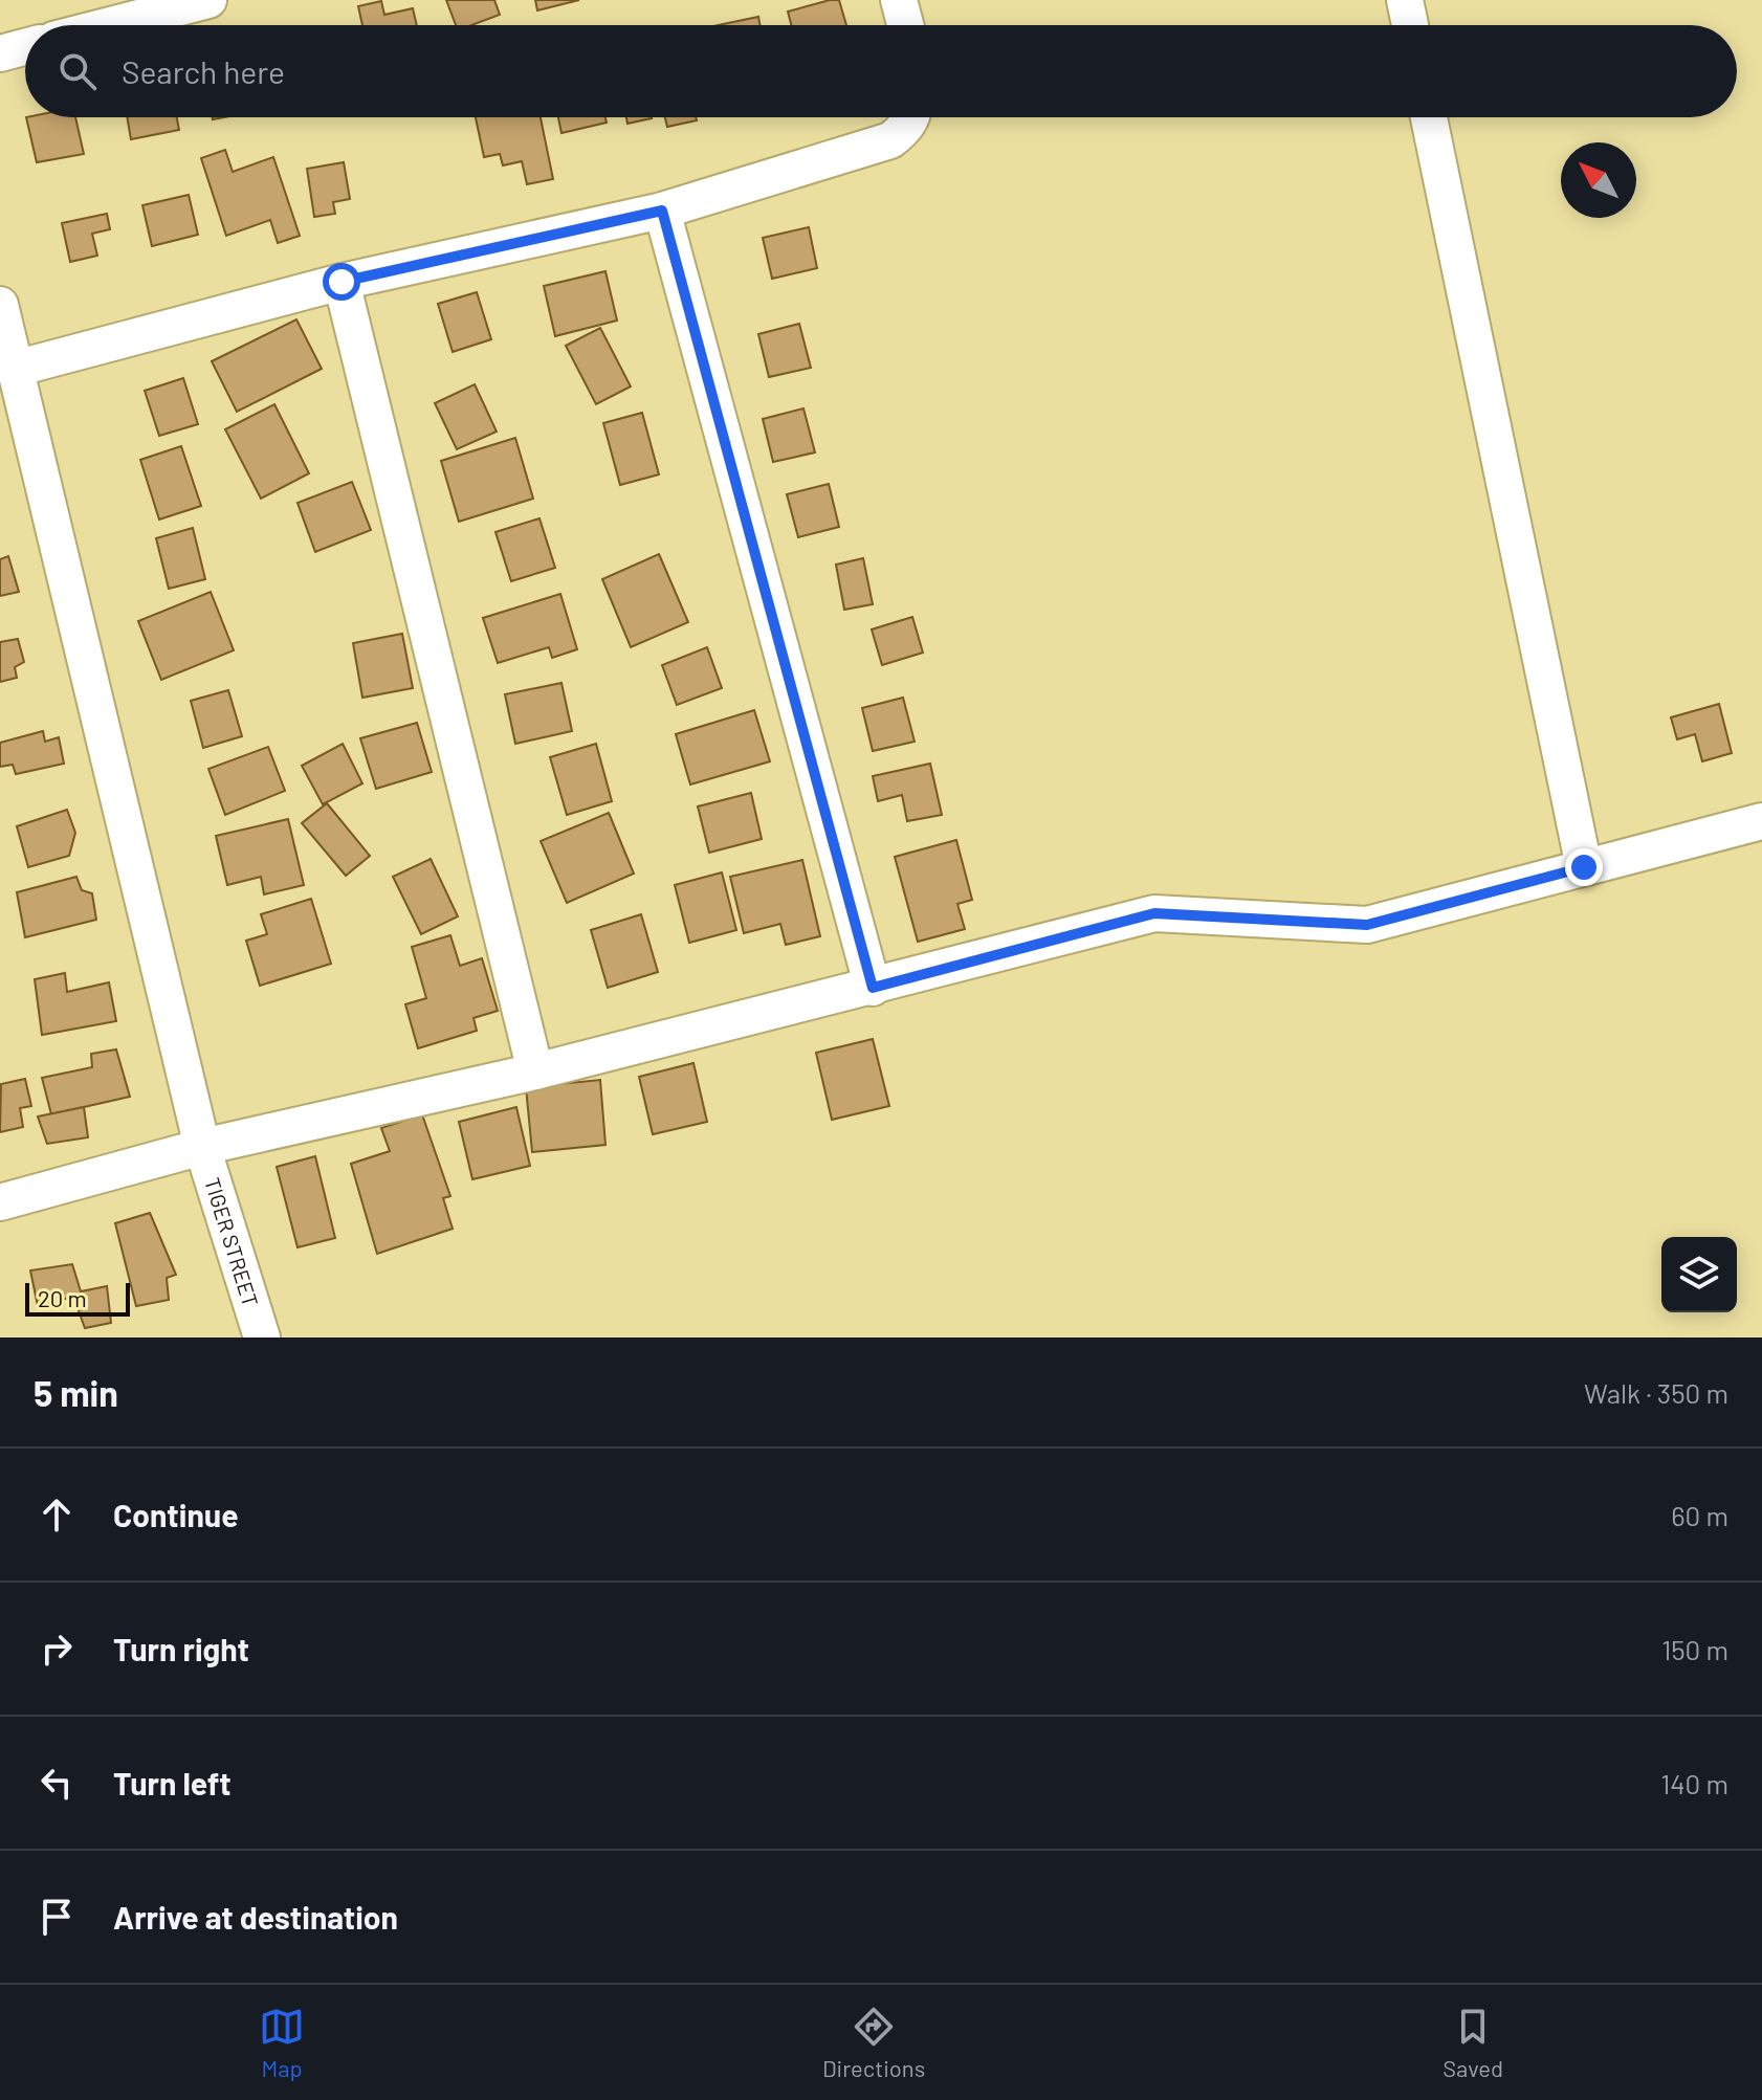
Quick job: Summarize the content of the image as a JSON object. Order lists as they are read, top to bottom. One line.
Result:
{"streets":{"street":["TIGER STREET"]},"scale_bar":"20 m","north":"top left","page":{"search":"Search here","scale":"20 m","heading":["5 min","Walk · 350 m"],"list":[["Continue","60 m"],["Turn right","150 m"],["Turn left","140 m"],"Arrive at destination"],"nav":["Map","Directions","Saved"]}}
